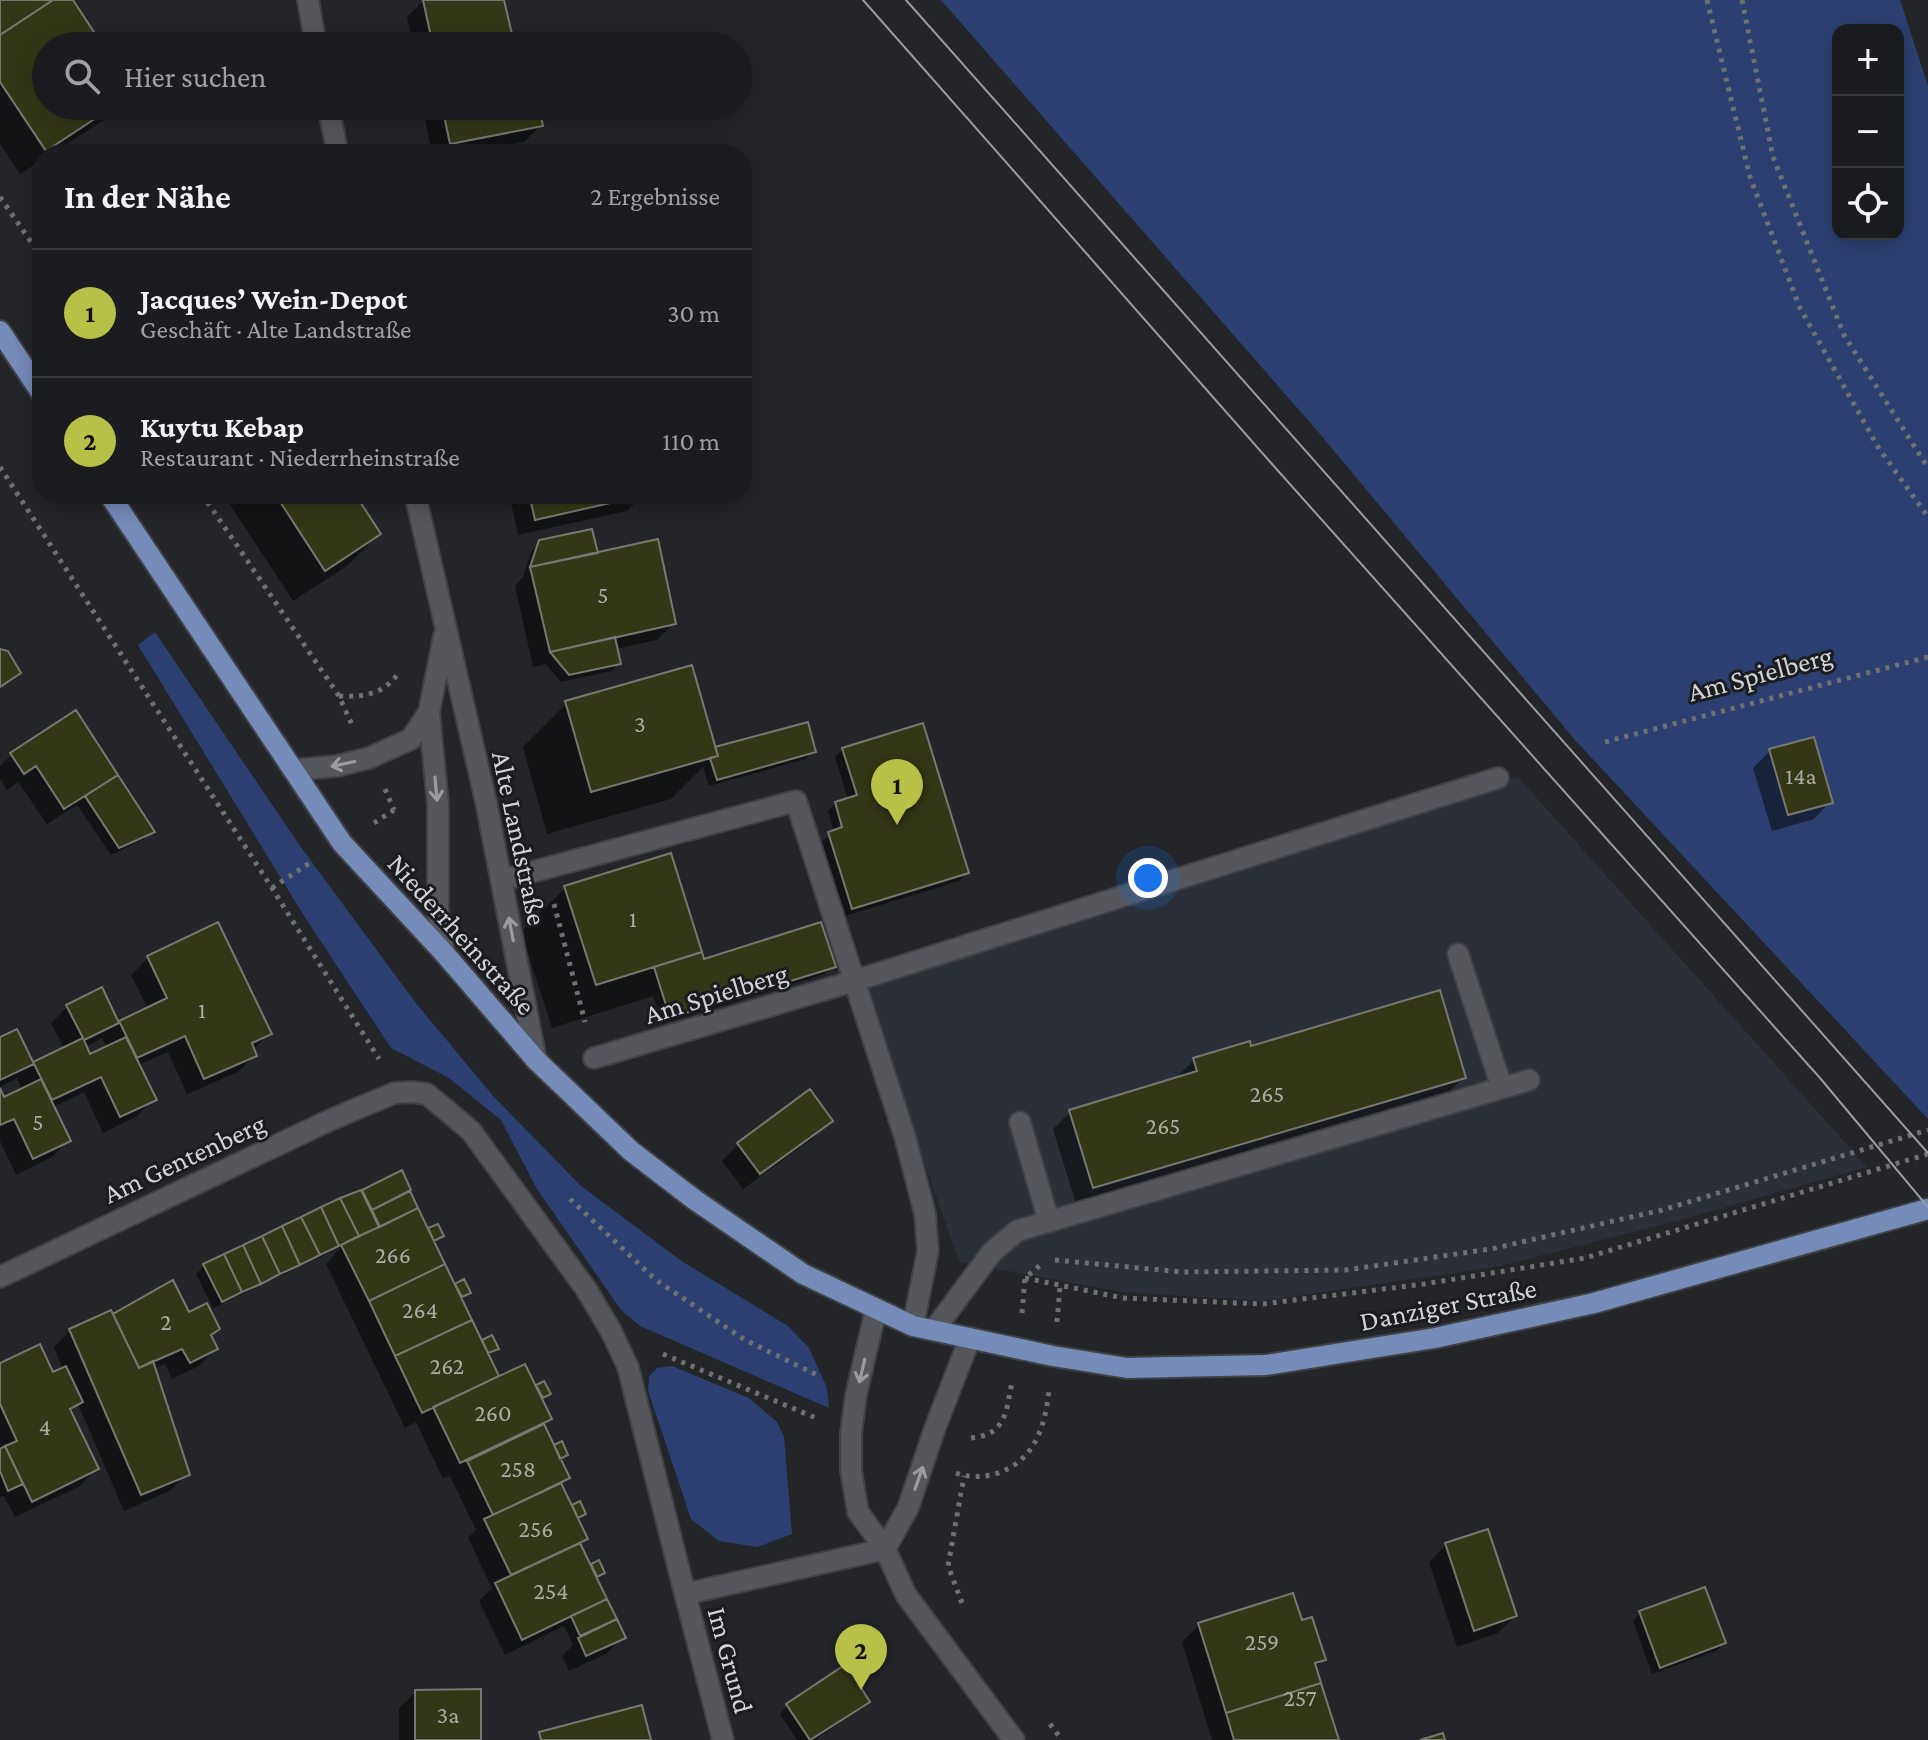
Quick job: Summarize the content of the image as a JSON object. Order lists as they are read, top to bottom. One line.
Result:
{"streets":{"main road":["Niederrheinstraße","Danziger Straße"],"street":["Am Spielberg","Alte Landstraße","Am Gentenberg","Im Grund"]},"crossings":[["Alte Landstraße","Niederrheinstraße"],["Niederrheinstraße","Danziger Straße"]],"house_numbers":["5","3","14a","1","1","265","5","265","266","264","2","262","260","4","258","256","254","259","257","3a"],"page":{"map_buttons":["+","−"],"search":"Hier suchen","heading":["In der Nähe","2 Ergebnisse"],"list":[{"mark":"1","name":"Jacques’ Wein-Depot","note":"Geschäft · Alte Landstraße","value":"30 m"},{"mark":"2","name":"Kuytu Kebap","note":"Restaurant · Niederrheinstraße","value":"110 m"}],"pins":["1","2"]}}
